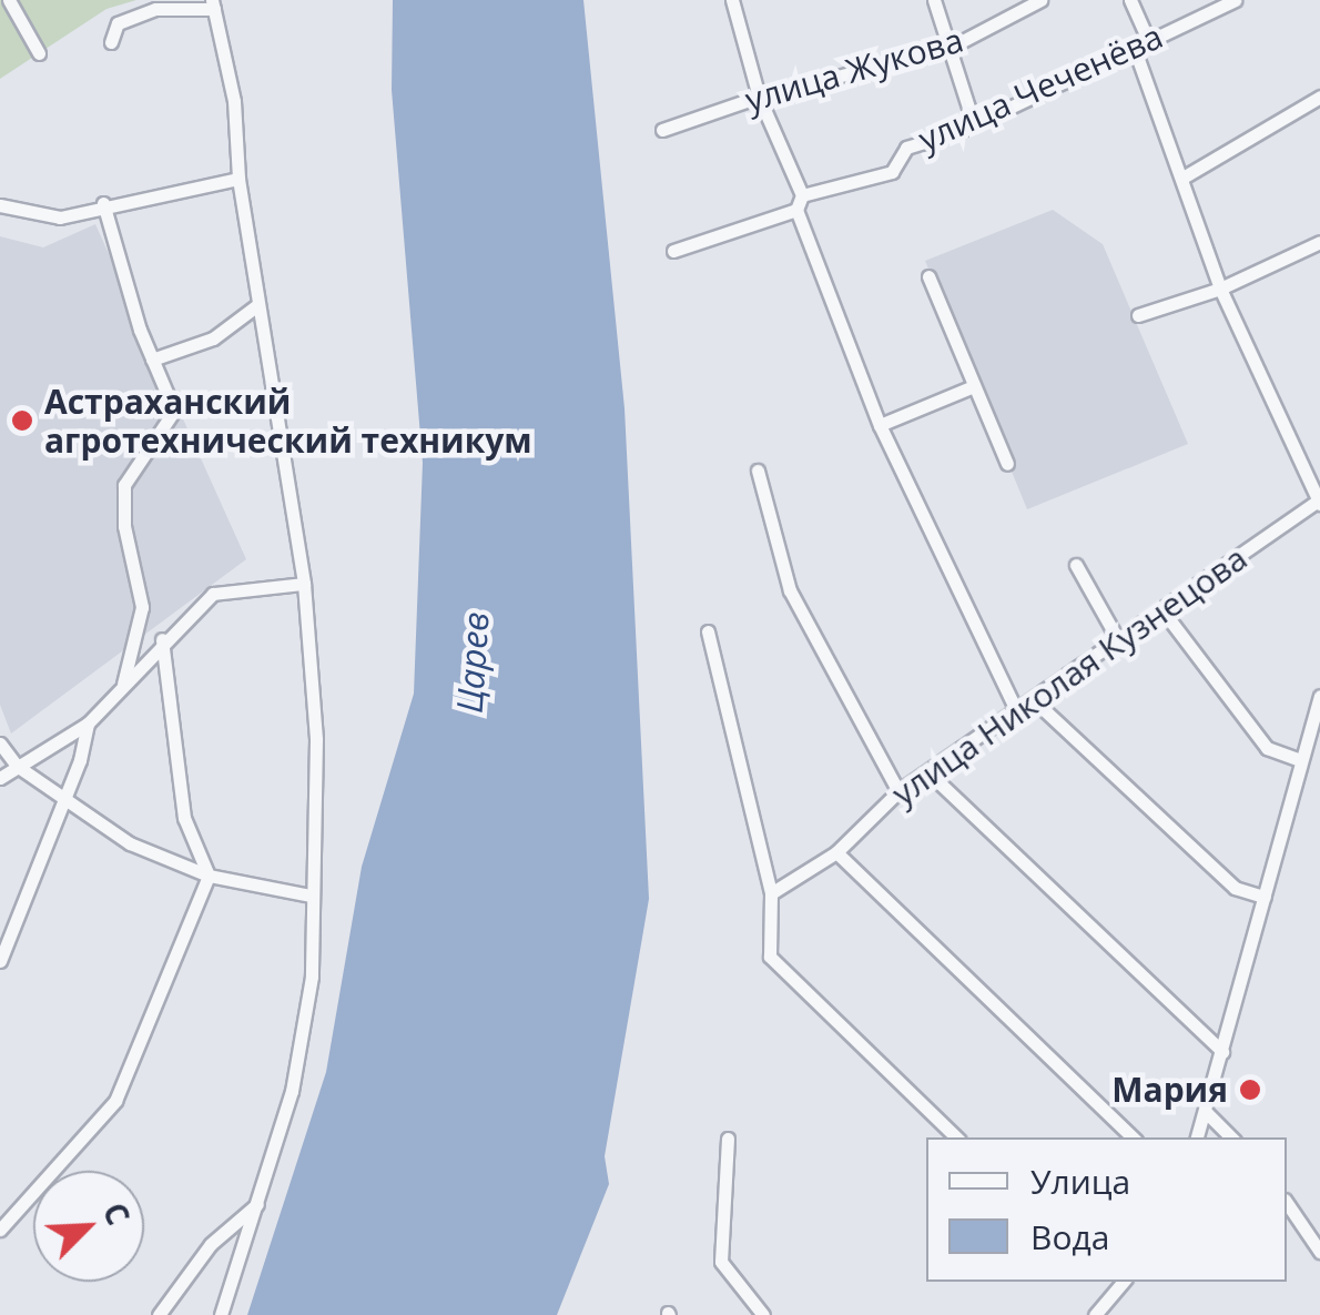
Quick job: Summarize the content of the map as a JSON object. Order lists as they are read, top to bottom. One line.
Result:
{"streets":{"street":["улица Жукова","улица Чеченёва","улица Николая Кузнецова"]},"water":["Царев"],"places":["Астраханский агротехнический техникум","Мария"],"legend":["Улица","Вода"],"north":"top right"}
